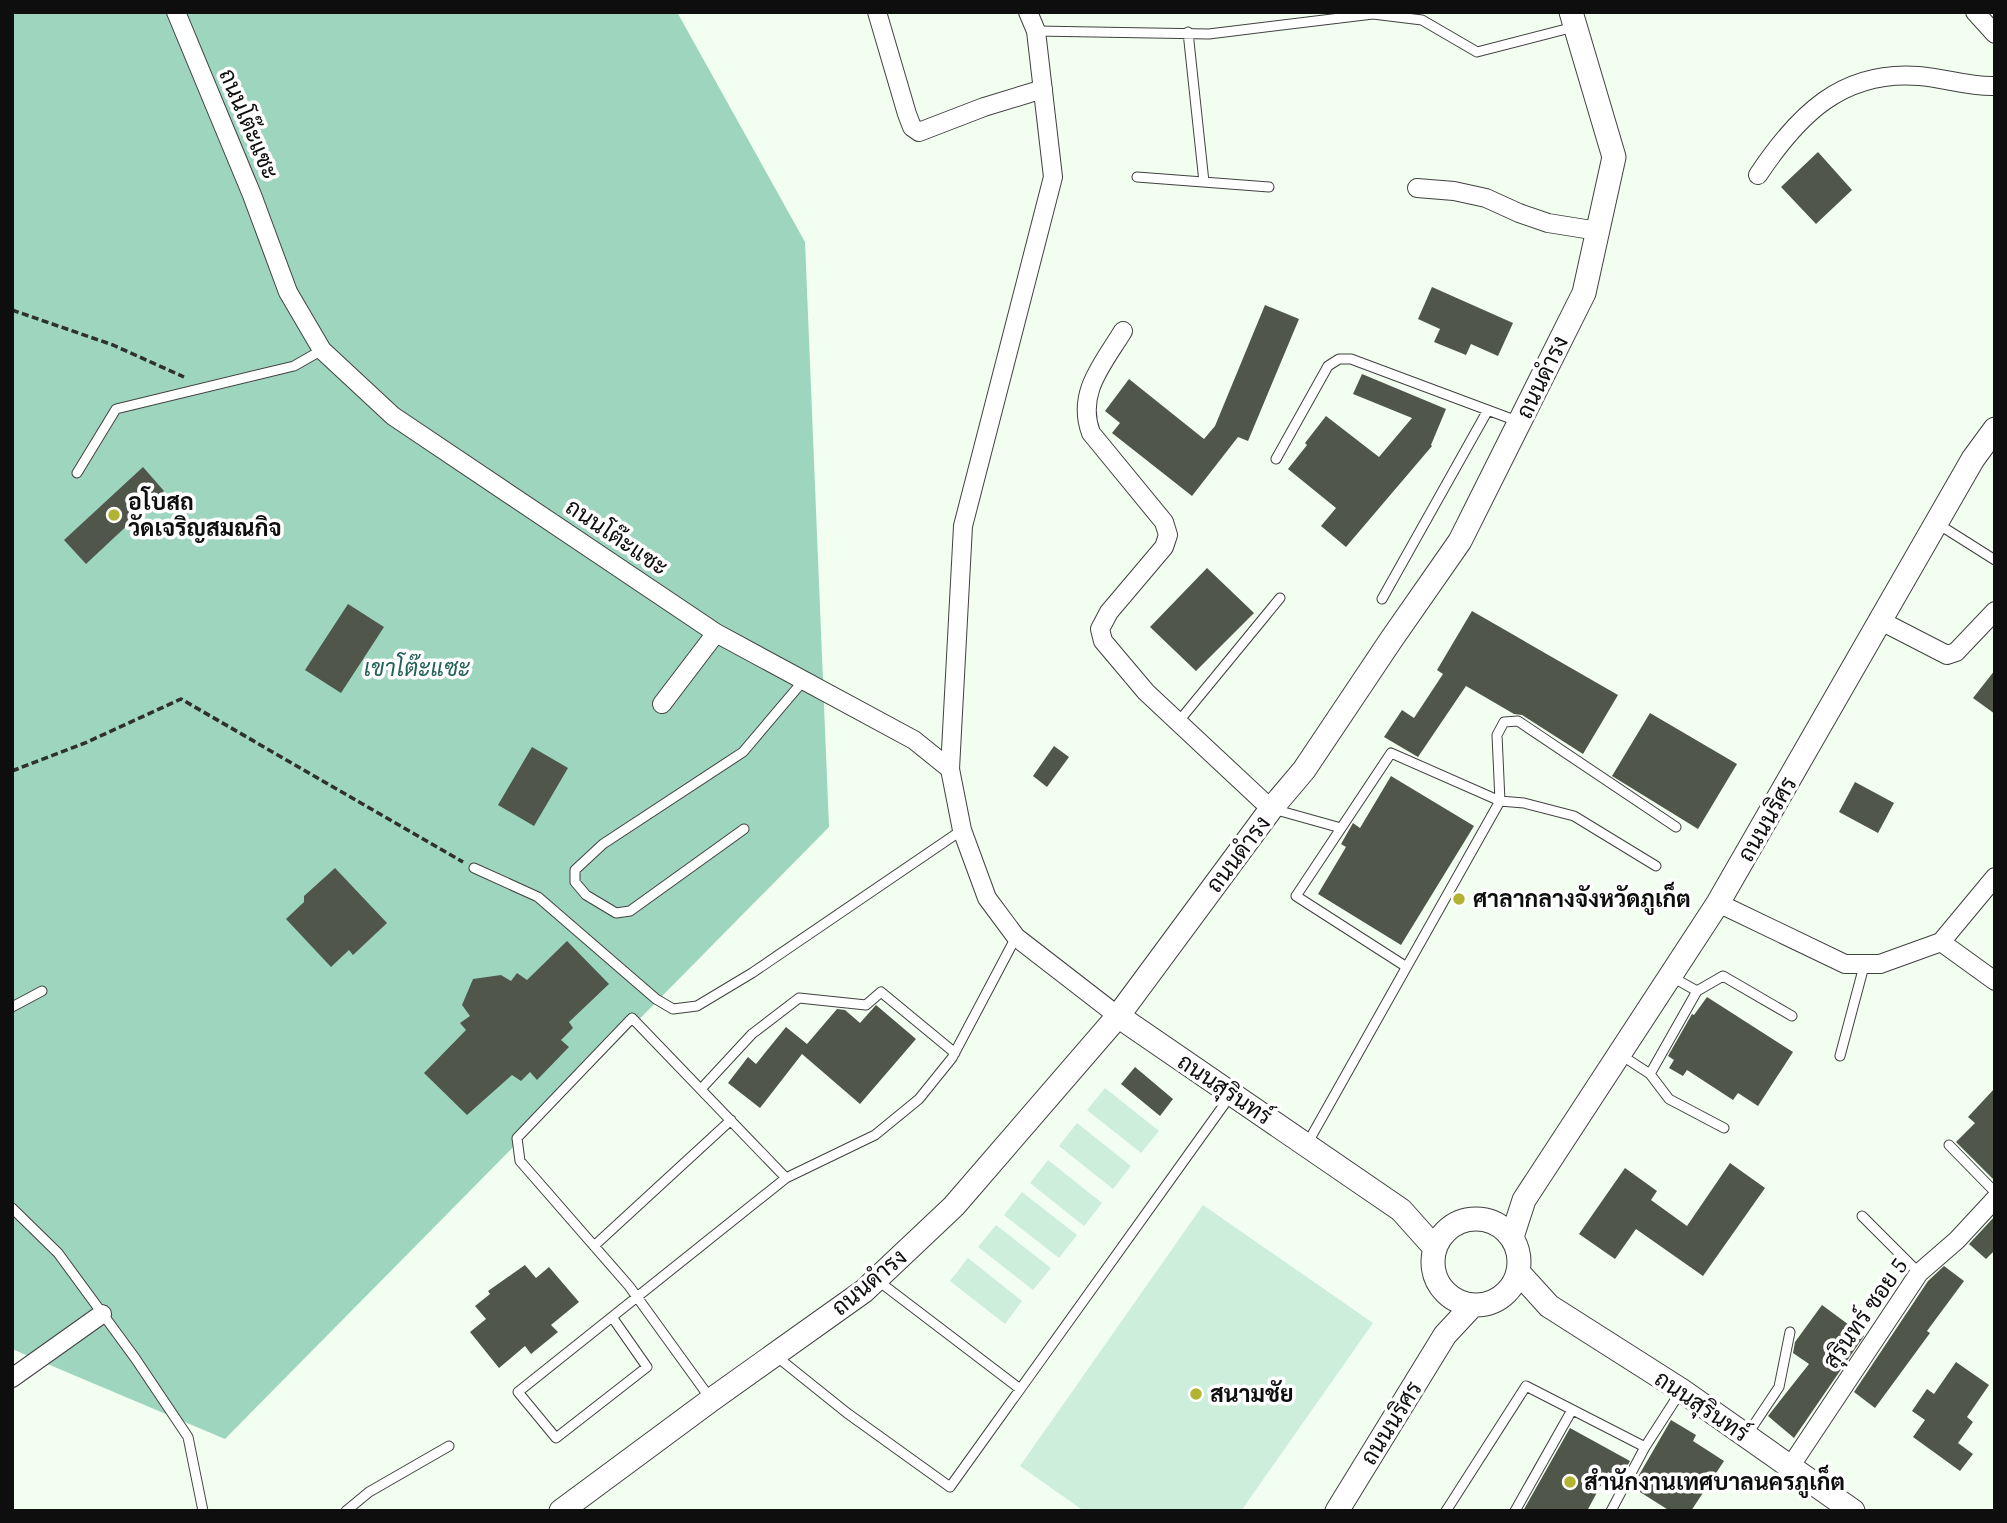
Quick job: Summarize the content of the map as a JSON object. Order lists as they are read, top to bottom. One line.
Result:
{"streets":{"street":["ถนนโต๊ะแซะ","ถนนดำรง","ถนนนริศร","ถนนสุรินทร์","สุรินทร์ ซอย 5"]},"crossings":[["ถนนดำรง","ถนนสุรินทร์"],["ถนนนริศร","ถนนสุรินทร์"],["ถนนสุรินทร์","สุรินทร์ ซอย 5"]],"parks":["เขาโต๊ะแซะ"],"places":["อุโบสถ วัดเจริญสมณกิจ","ศาลากลางจังหวัดภูเก็ต","สนามชัย","สำนักงานเทศบาลนครภูเก็ต"]}
